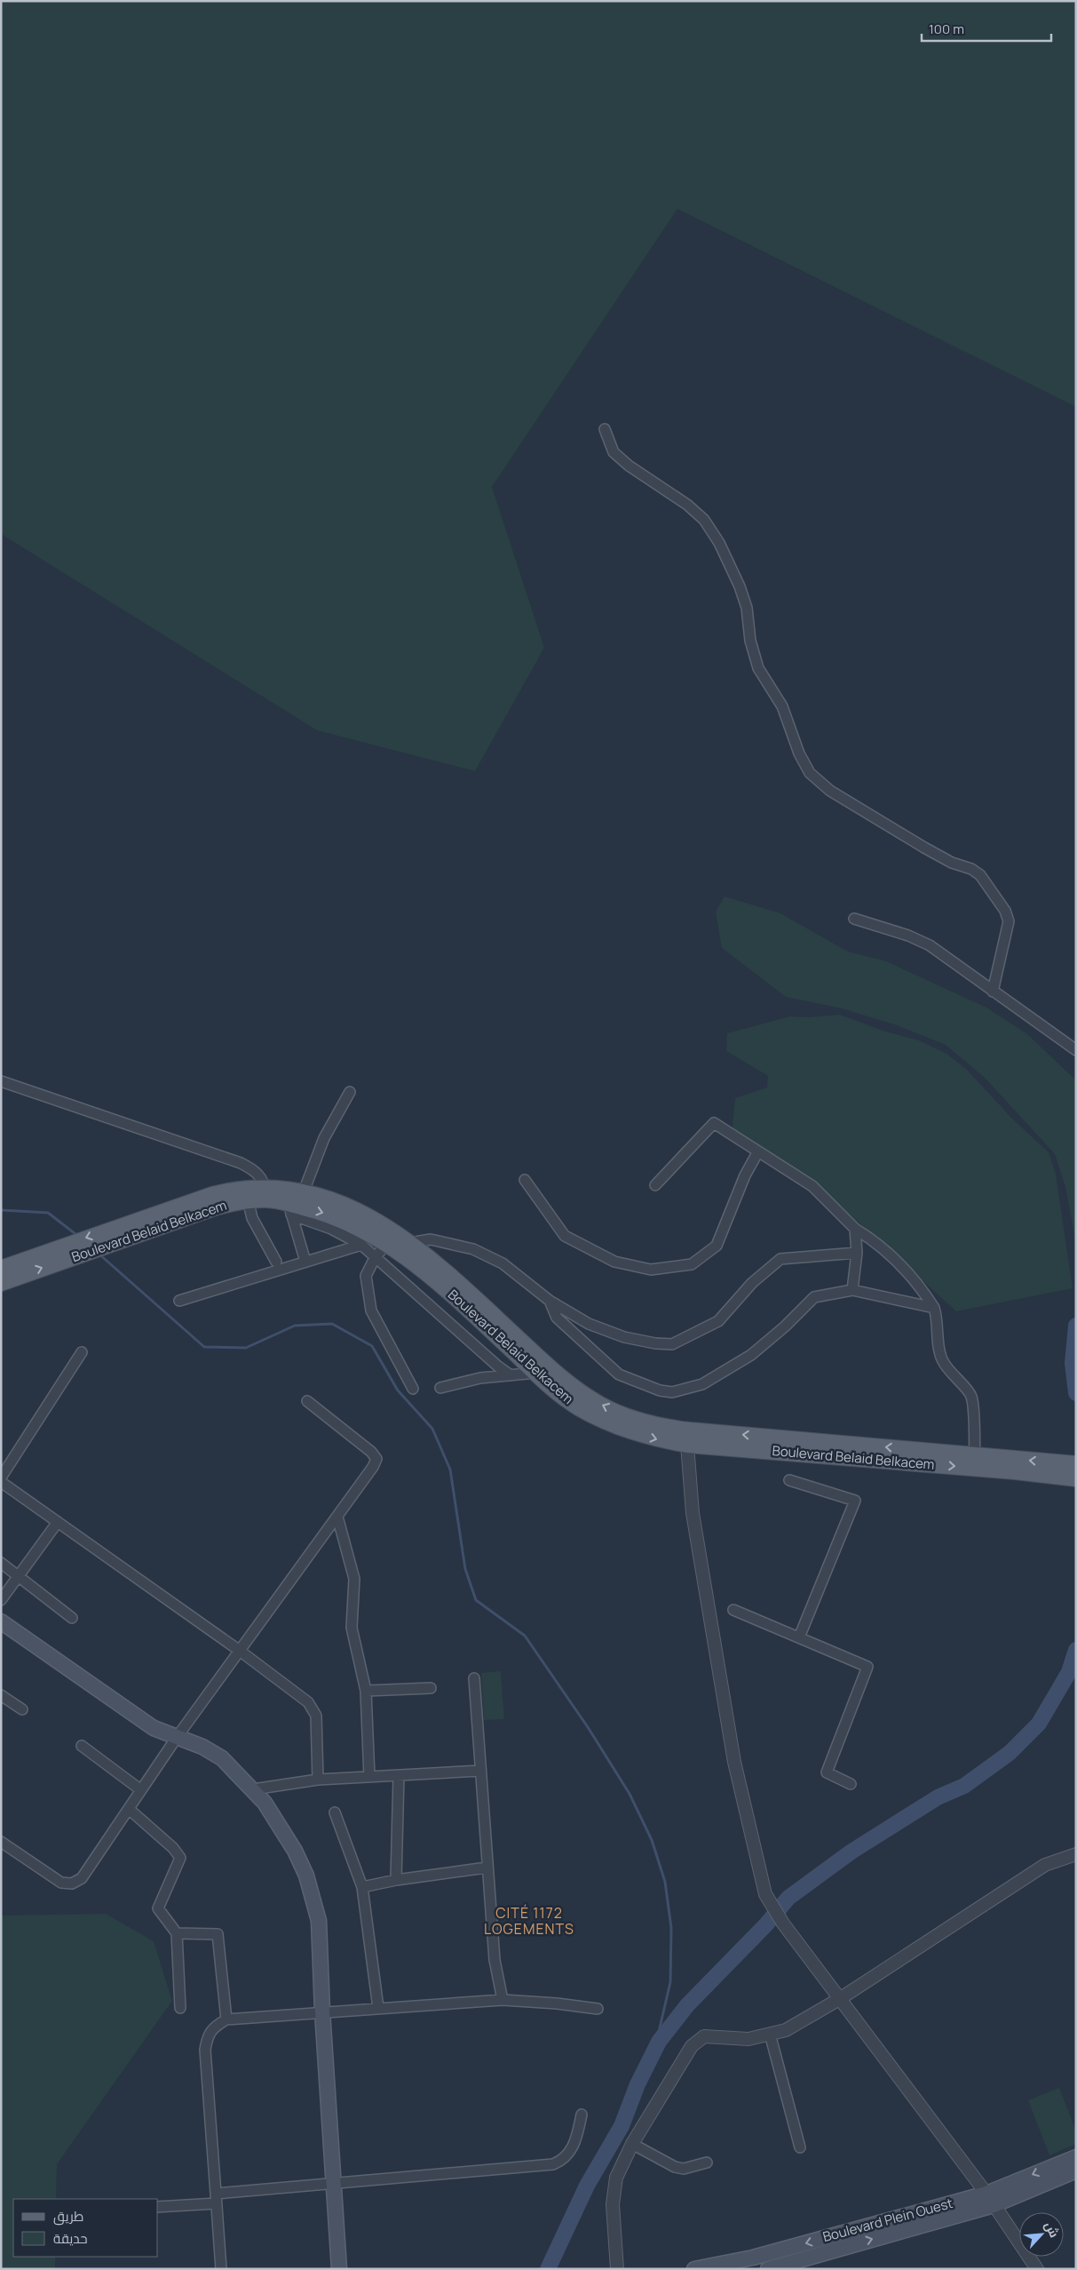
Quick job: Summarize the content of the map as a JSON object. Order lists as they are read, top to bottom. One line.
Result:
{"streets":{"main road":["Boulevard Belaid Belkacem","Boulevard Plein Ouest"]},"districts":["CITÉ 1172 LOGEMENTS"],"legend":["طريق","حديقة"],"scale_bar":"100 m","north":"top right"}
